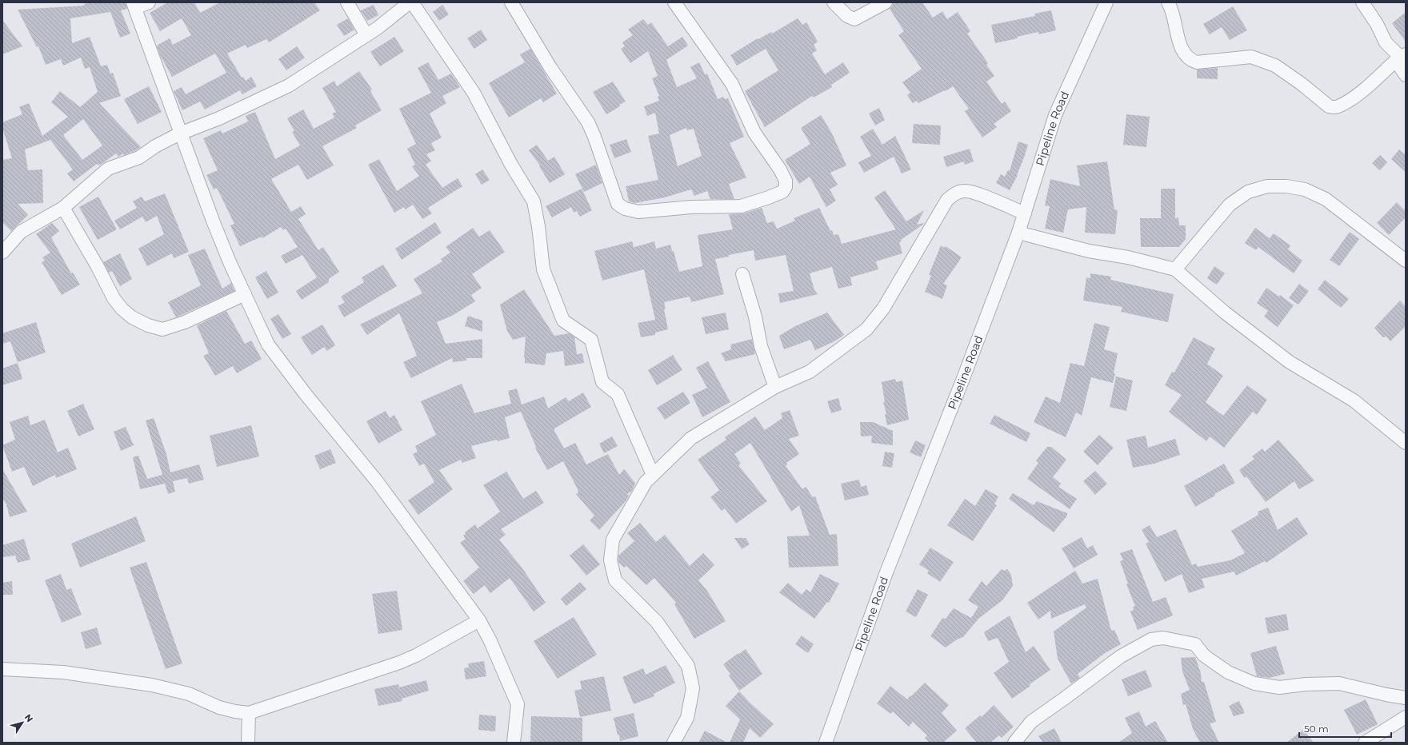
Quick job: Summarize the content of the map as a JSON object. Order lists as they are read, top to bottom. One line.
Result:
{"streets":{"street":["Pipeline Road"]},"scale_bar":"50 m","north":"top right"}
